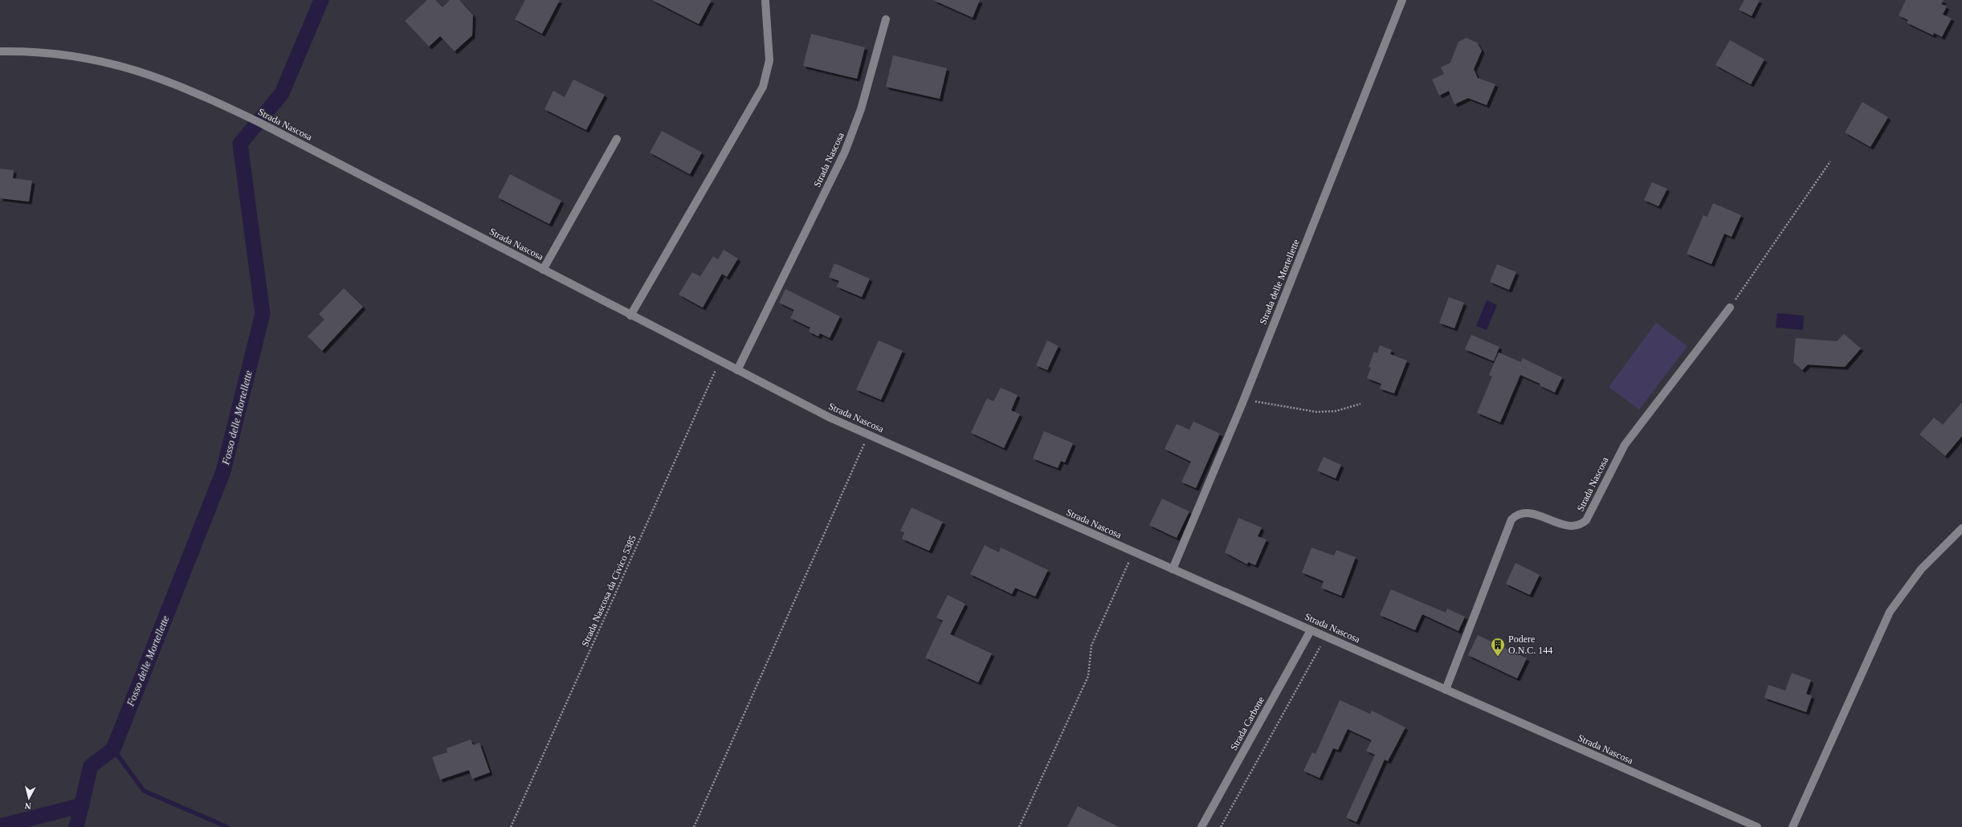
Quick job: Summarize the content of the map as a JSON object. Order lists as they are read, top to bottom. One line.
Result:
{"streets":{"street":["Strada Nascosa","Strada delle Mortellette","Strada Carbone"],"path":["Strada Nascosa da Civico 5385"]},"crossings":[["Strada Nascosa","Strada delle Mortellette"],["Strada Nascosa","Strada Nascosa da Civico 5385"],["Strada Nascosa","Strada Carbone"]],"water":["Fosso delle Mortellette"],"places":{"building":["Podere O.N.C. 144"]},"north":"bottom"}
